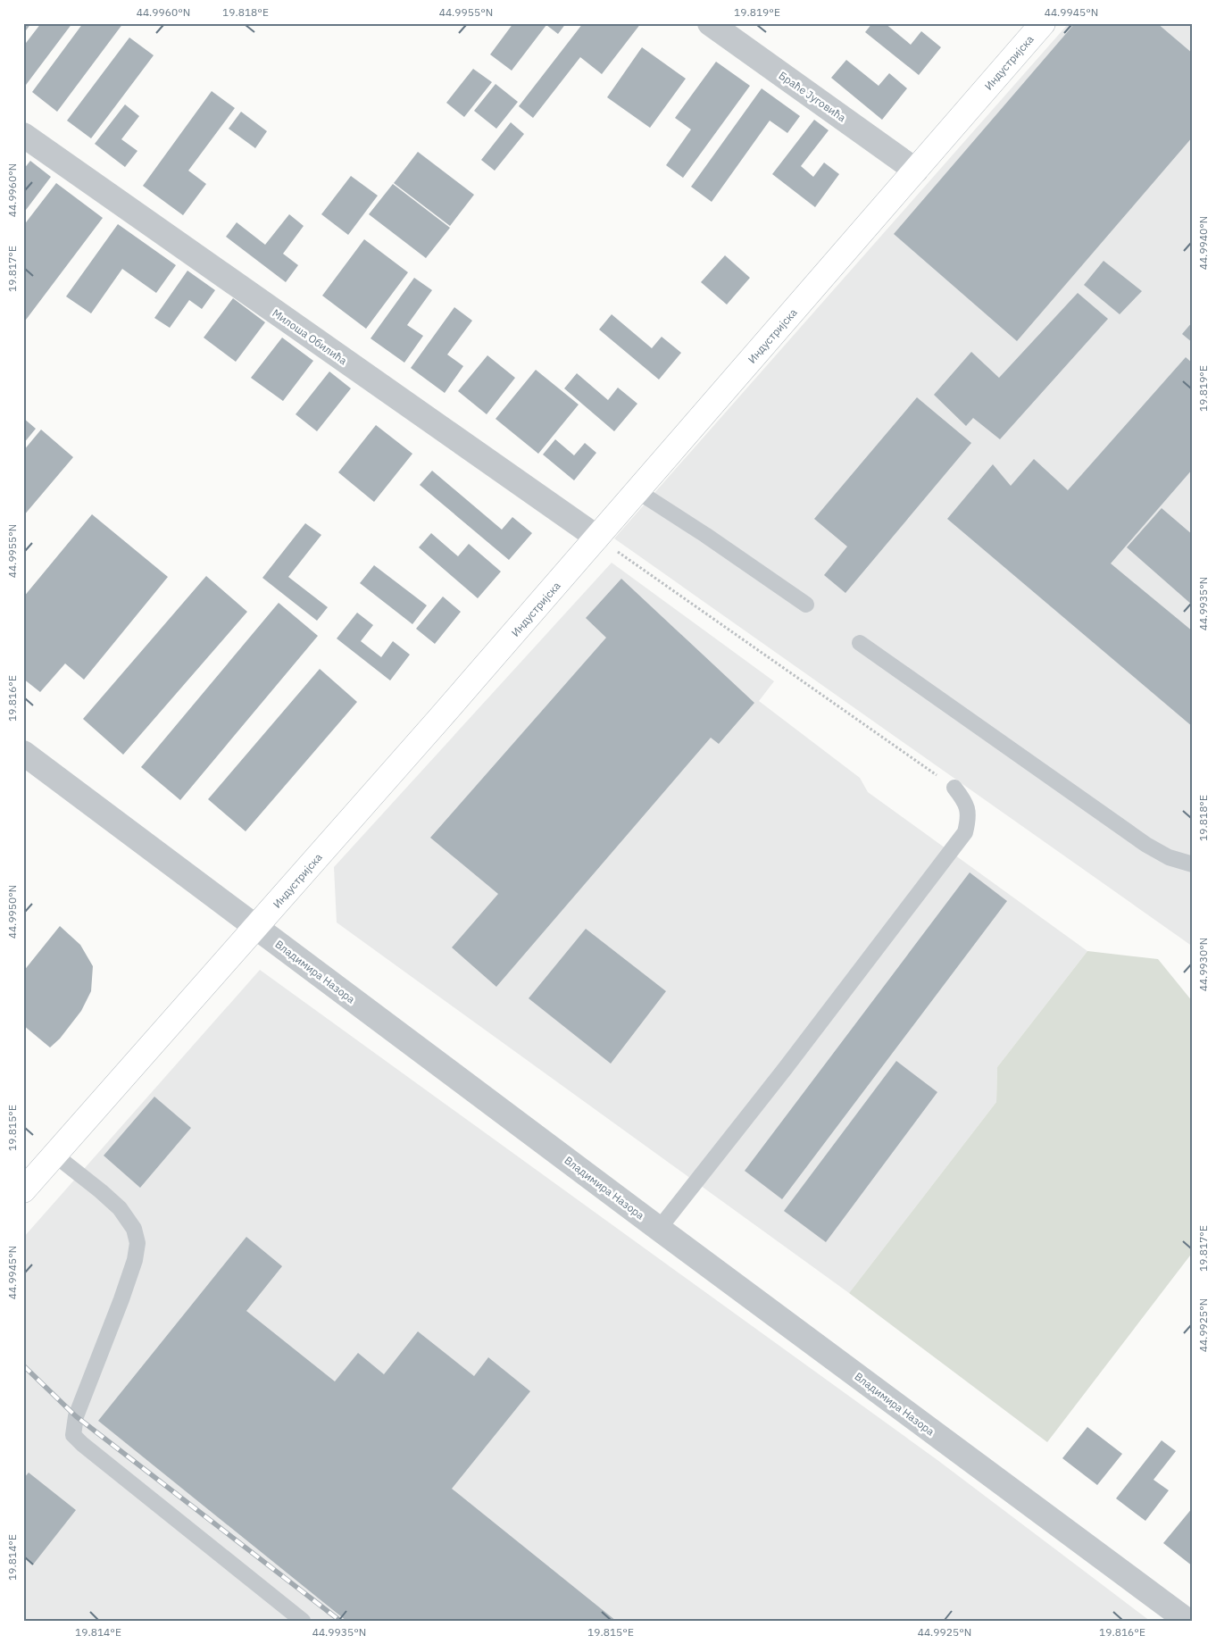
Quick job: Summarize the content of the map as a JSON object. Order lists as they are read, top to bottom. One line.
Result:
{"streets":{"main road":["Индустријска"],"street":["Браће Југовића","Милоша Обилића","Владимира Назора"]},"crossings":[["Индустријска","Браће Југовића"],["Индустријска","Милоша Обилића"],["Индустријска","Владимира Назора"]],"coordinates":["44.9960°N","19.818°E","44.9955°N","19.819°E","44.9945°N","44.9940°N","19.817°E","44.9935°N","19.816°E","44.9950°N","44.9930°N","19.815°E","44.9925°N","19.814°E"]}
